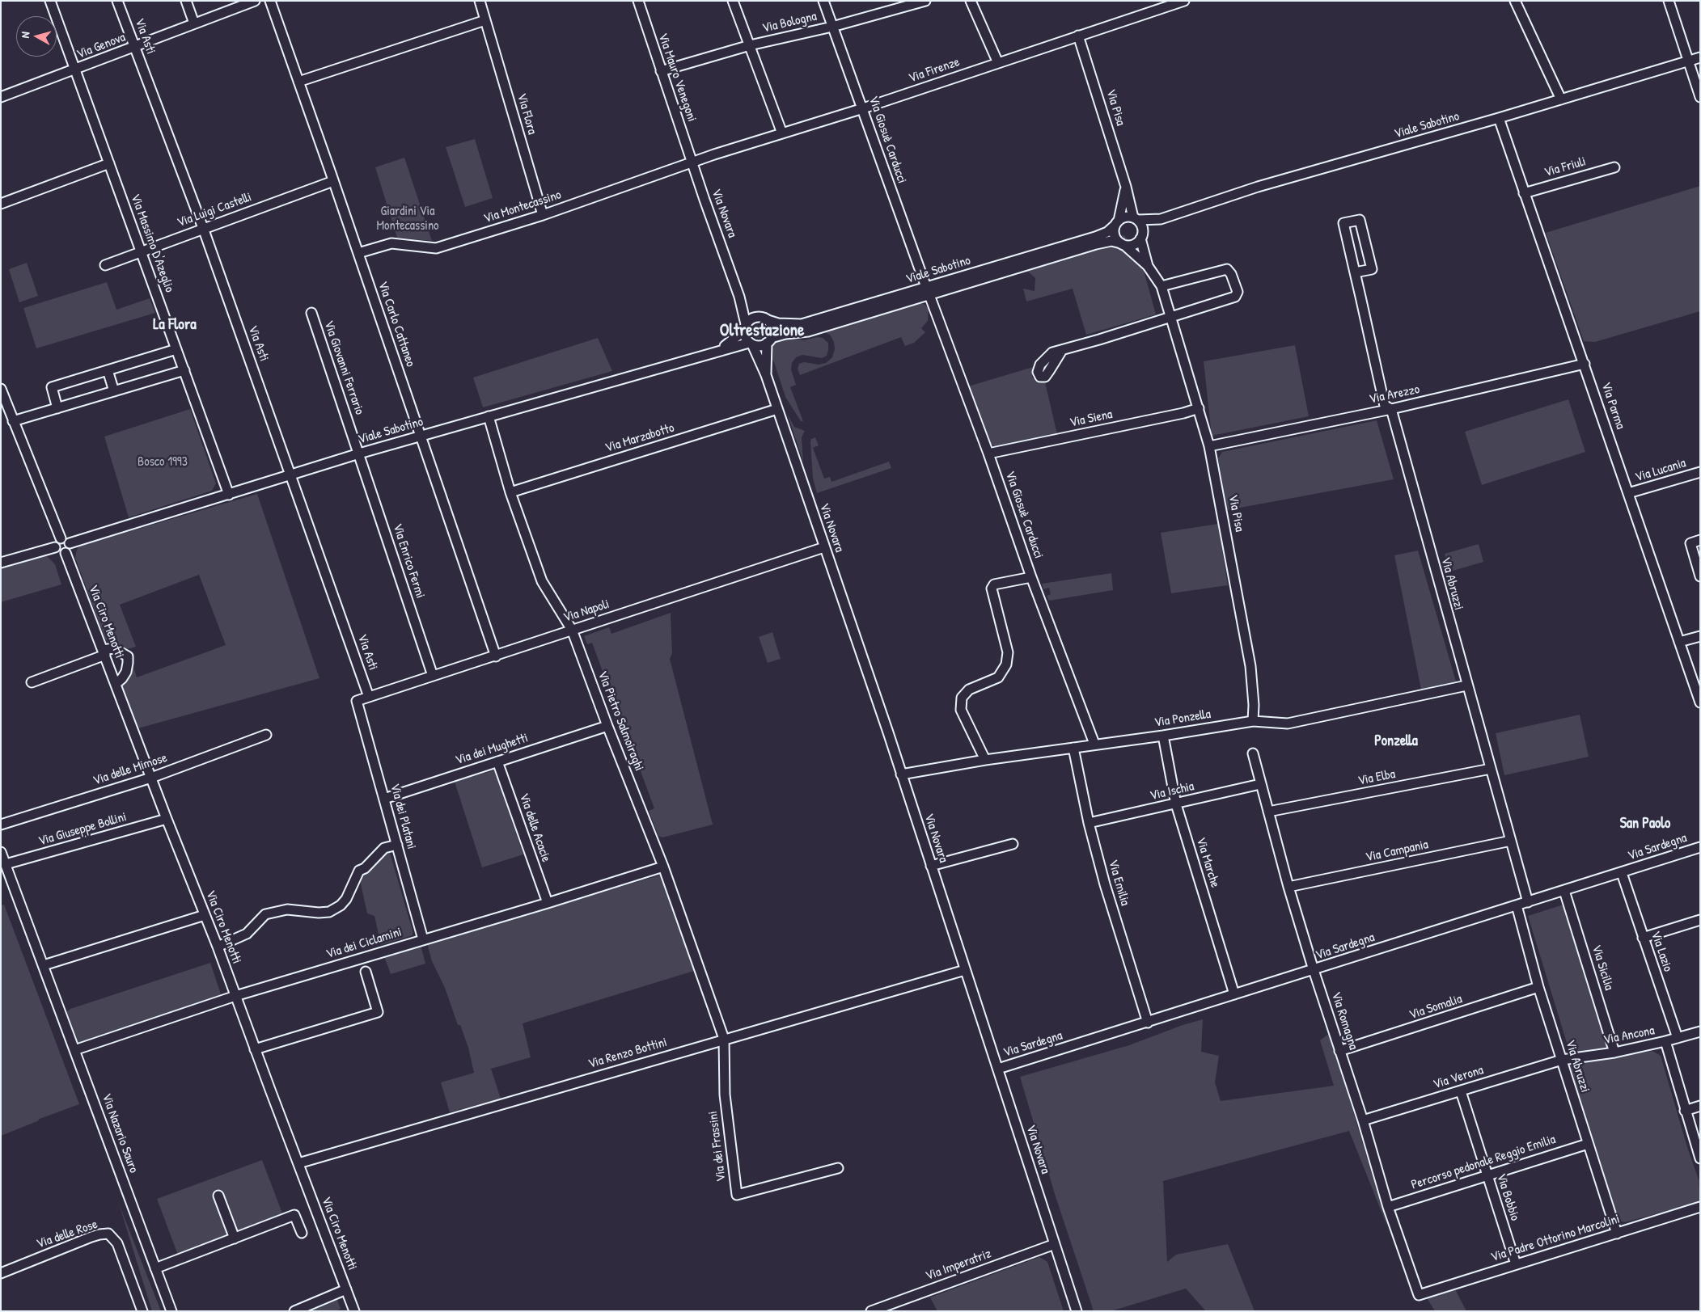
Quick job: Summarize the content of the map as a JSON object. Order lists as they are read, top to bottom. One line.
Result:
{"streets":{"street":["Via Bologna","Via Asti","Via Genova","Via Firenze","Via Mauro Venegoni","Via Pisa","Via Flora","Viale Sabotino","Via Giosuè Carducci","Via Friuli","Via Montecassino","Via Luigi Castelli","Via Novara","Via Massimo D'Azeglio","Via Carlo Cattaneo","Via Giovanni Ferrario","Via Arezzo","Via Parma","Via Siena","Via Marzabotto","Via Lucania","Via Enrico Fermi","Via Abruzzi","Via Napoli","Via Ciro Menotti","Via Ponzella","Via Pietro Salmoiraghi","Via dei Mughetti","Via delle Mimose","Via Elba","Via Ischia","Via dei Platani","Via delle Acacie","Via Giuseppe Bollini","Via Sardegna","Via Campania","Via Marche","Via Emilia","Via dei Ciclamini","Via Lazio","Via Sicilia","Via Somalia","Via Romagna","Via Ancona","Via Renzo Bottini","Via Verona","Via Nazario Sauro","Via dei Frassini","Percorso pedonale Reggio Emilia","Via Bobbio","Via delle Rose","Via Padre Ottorino Marcolini","Via Imperatriz"]},"crossings":[["Via Bologna","Via Mauro Venegoni"],["Via Bologna","Via Giosuè Carducci"],["Via Asti","Via Genova"],["Via Asti","Viale Sabotino"],["Via Asti","Via Luigi Castelli"],["Via Asti","Via Napoli"],["Via Genova","Via Massimo D'Azeglio"],["Via Firenze","Via Mauro Venegoni"],["Via Firenze","Via Pisa"],["Via Firenze","Via Giosuè Carducci"],["Via Firenze","Via Montecassino"],["Via Firenze","Via Novara"],["Via Mauro Venegoni","Via Montecassino"],["Via Mauro Venegoni","Via Novara"],["Via Pisa","Viale Sabotino"],["Via Pisa","Via Arezzo"],["Via Pisa","Via Siena"],["Via Pisa","Via Ponzella"],["Via Flora","Via Montecassino"],["Viale Sabotino","Via Giosuè Carducci"],["Viale Sabotino","Via Novara"],["Viale Sabotino","Via Massimo D'Azeglio"],["Viale Sabotino","Via Carlo Cattaneo"],["Viale Sabotino","Via Giovanni Ferrario"],["Viale Sabotino","Via Parma"],["Viale Sabotino","Via Enrico Fermi"],["Viale Sabotino","Via Ciro Menotti"],["Viale Sabotino","Via Pietro Salmoiraghi"],["Via Giosuè Carducci","Via Siena"],["Via Giosuè Carducci","Via Ponzella"],["Via Friuli","Via Parma"],["Via Montecassino","Via Novara"],["Via Montecassino","Via Carlo Cattaneo"],["Via Luigi Castelli","Via Massimo D'Azeglio"],["Via Luigi Castelli","Via Carlo Cattaneo"],["Via Novara","Via Marzabotto"],["Via Novara","Via Napoli"],["Via Novara","Via Ponzella"],["Via Novara","Via Sardegna"],["Via Novara","Via Renzo Bottini"],["Via Novara","Via Imperatriz"],["Via Carlo Cattaneo","Via Napoli"],["Via Giovanni Ferrario","Via Enrico Fermi"],["Via Arezzo","Via Parma"],["Via Arezzo","Via Abruzzi"],["Via Parma","Via Lucania"],["Via Marzabotto","Via Pietro Salmoiraghi"],["Via Enrico Fermi","Via Napoli"],["Via Abruzzi","Via Ponzella"],["Via Abruzzi","Via Elba"],["Via Abruzzi","Via Sardegna"],["Via Abruzzi","Via Campania"],["Via Abruzzi","Via Somalia"],["Via Abruzzi","Via Ancona"],["Via Abruzzi","Via Verona"],["Via Abruzzi","Percorso pedonale Reggio Emilia"],["Via Abruzzi","Via Padre Ottorino Marcolini"],["Via Napoli","Via Pietro Salmoiraghi"],["Via Napoli","Via dei Platani"],["Via Ciro Menotti","Via delle Mimose"],["Via Ciro Menotti","Via Giuseppe Bollini"],["Via Ciro Menotti","Via dei Ciclamini"],["Via Ciro Menotti","Via Renzo Bottini"],["Via Ponzella","Via Marche"],["Via Ponzella","Via Emilia"],["Via Pietro Salmoiraghi","Via dei Mughetti"],["Via Pietro Salmoiraghi","Via dei Ciclamini"],["Via Pietro Salmoiraghi","Via Renzo Bottini"],["Via Pietro Salmoiraghi","Via dei Frassini"],["Via dei Mughetti","Via dei Platani"],["Via dei Mughetti","Via delle Acacie"],["Via Elba","Via Romagna"],["Via Ischia","Via Marche"],["Via Ischia","Via Emilia"],["Via Ischia","Via Romagna"],["Via dei Platani","Via dei Ciclamini"],["Via delle Acacie","Via dei Ciclamini"],["Via Giuseppe Bollini","Via Nazario Sauro"],["Via Sardegna","Via Marche"],["Via Sardegna","Via Emilia"],["Via Sardegna","Via Lazio"],["Via Sardegna","Via Sicilia"],["Via Sardegna","Via Romagna"],["Via Campania","Via Romagna"],["Via dei Ciclamini","Via Nazario Sauro"],["Via Lazio","Via Ancona"],["Via Sicilia","Via Ancona"],["Via Somalia","Via Romagna"],["Via Romagna","Via Verona"],["Via Romagna","Percorso pedonale Reggio Emilia"],["Via Romagna","Via Padre Ottorino Marcolini"],["Via Ancona","Via Verona"],["Via Renzo Bottini","Via dei Frassini"],["Via Verona","Via Bobbio"],["Percorso pedonale Reggio Emilia","Via Bobbio"],["Via Bobbio","Via Padre Ottorino Marcolini"]],"districts":["La Flora","Oltrestazione","Ponzella","San Paolo"],"parks":["Giardini Via Montecassino","Bosco 1993"],"north":"left"}
